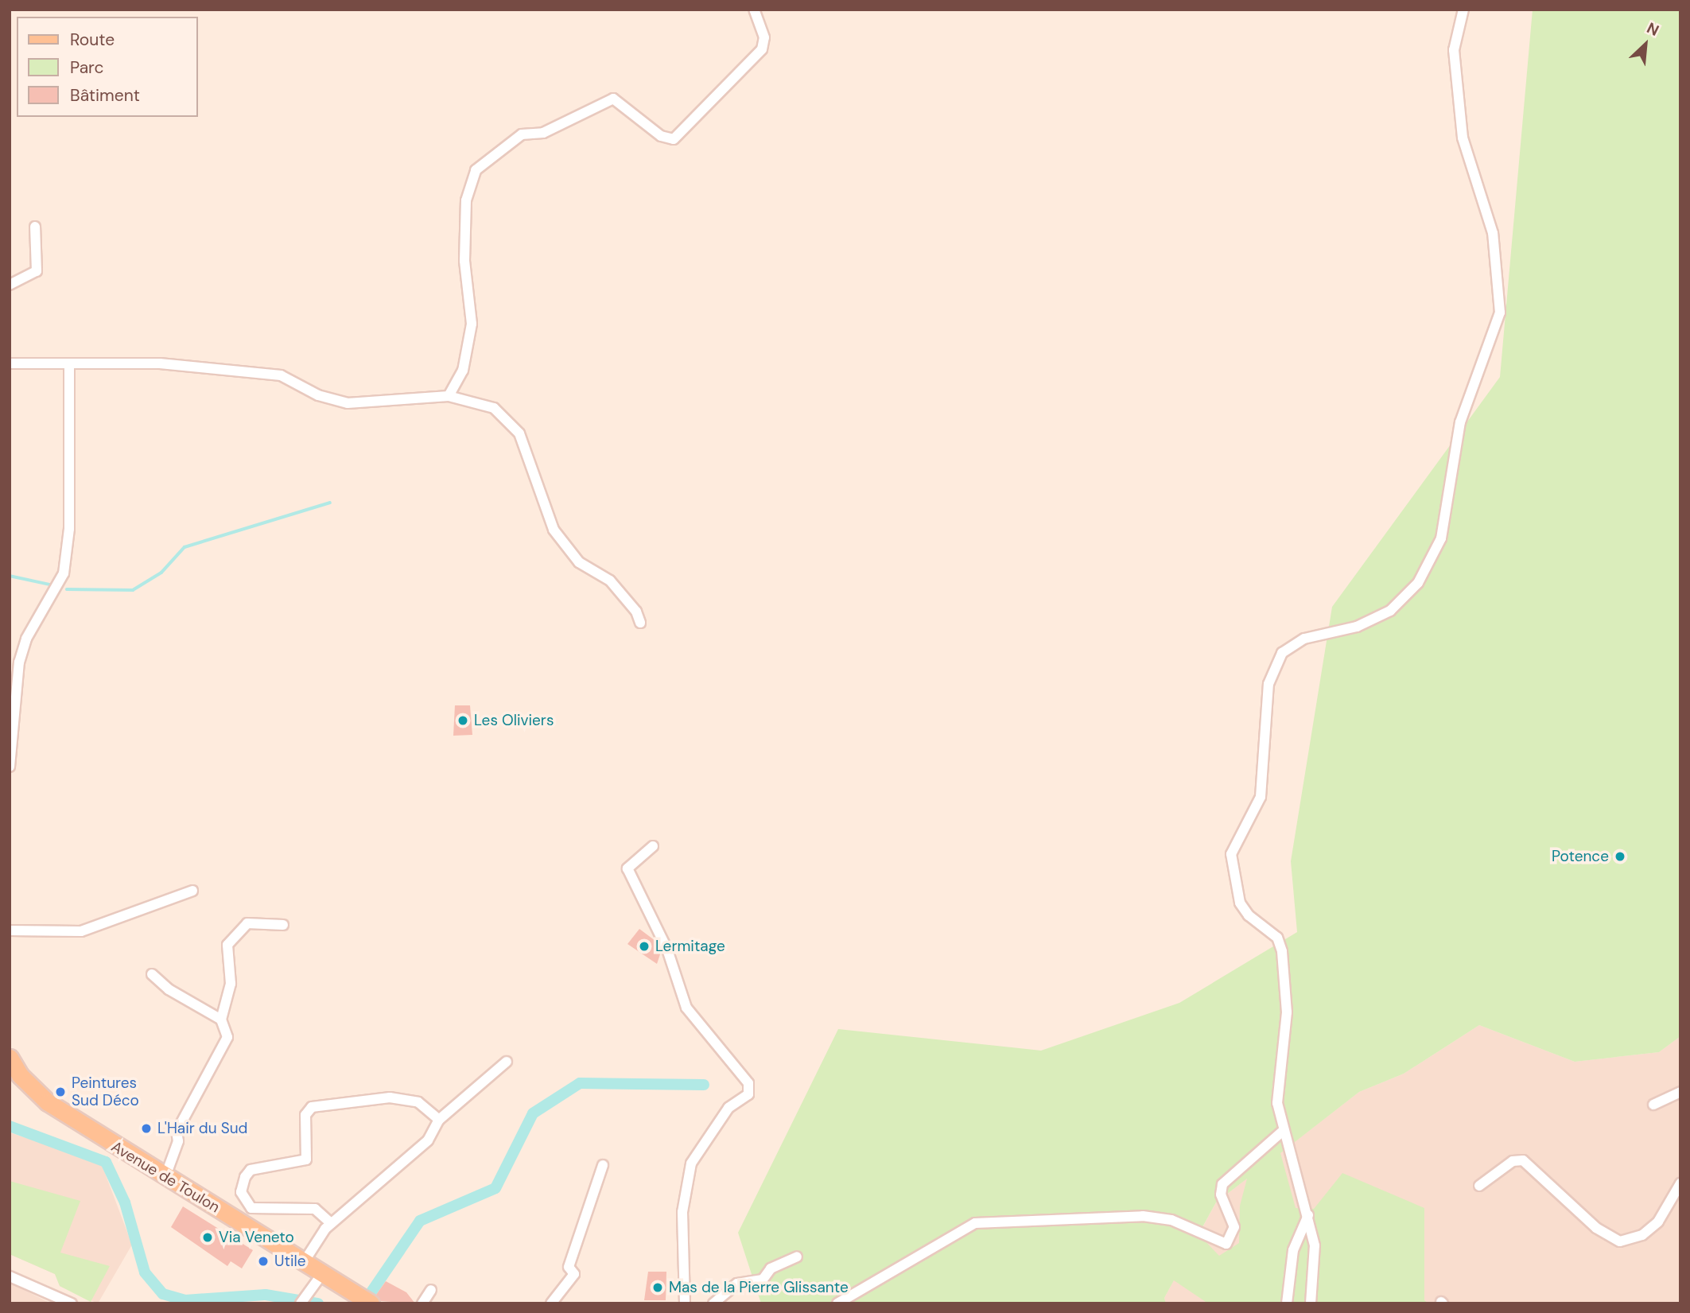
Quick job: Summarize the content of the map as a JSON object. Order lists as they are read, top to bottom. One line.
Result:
{"streets":{"main road":["Avenue de Toulon"]},"places":["Les Oliviers","Potence","Lermitage","Peintures Sud Déco","L'Hair du Sud","Via Veneto","Utile","Mas de la Pierre Glissante"],"legend":["Route","Parc","Bâtiment"],"north":"top right"}
